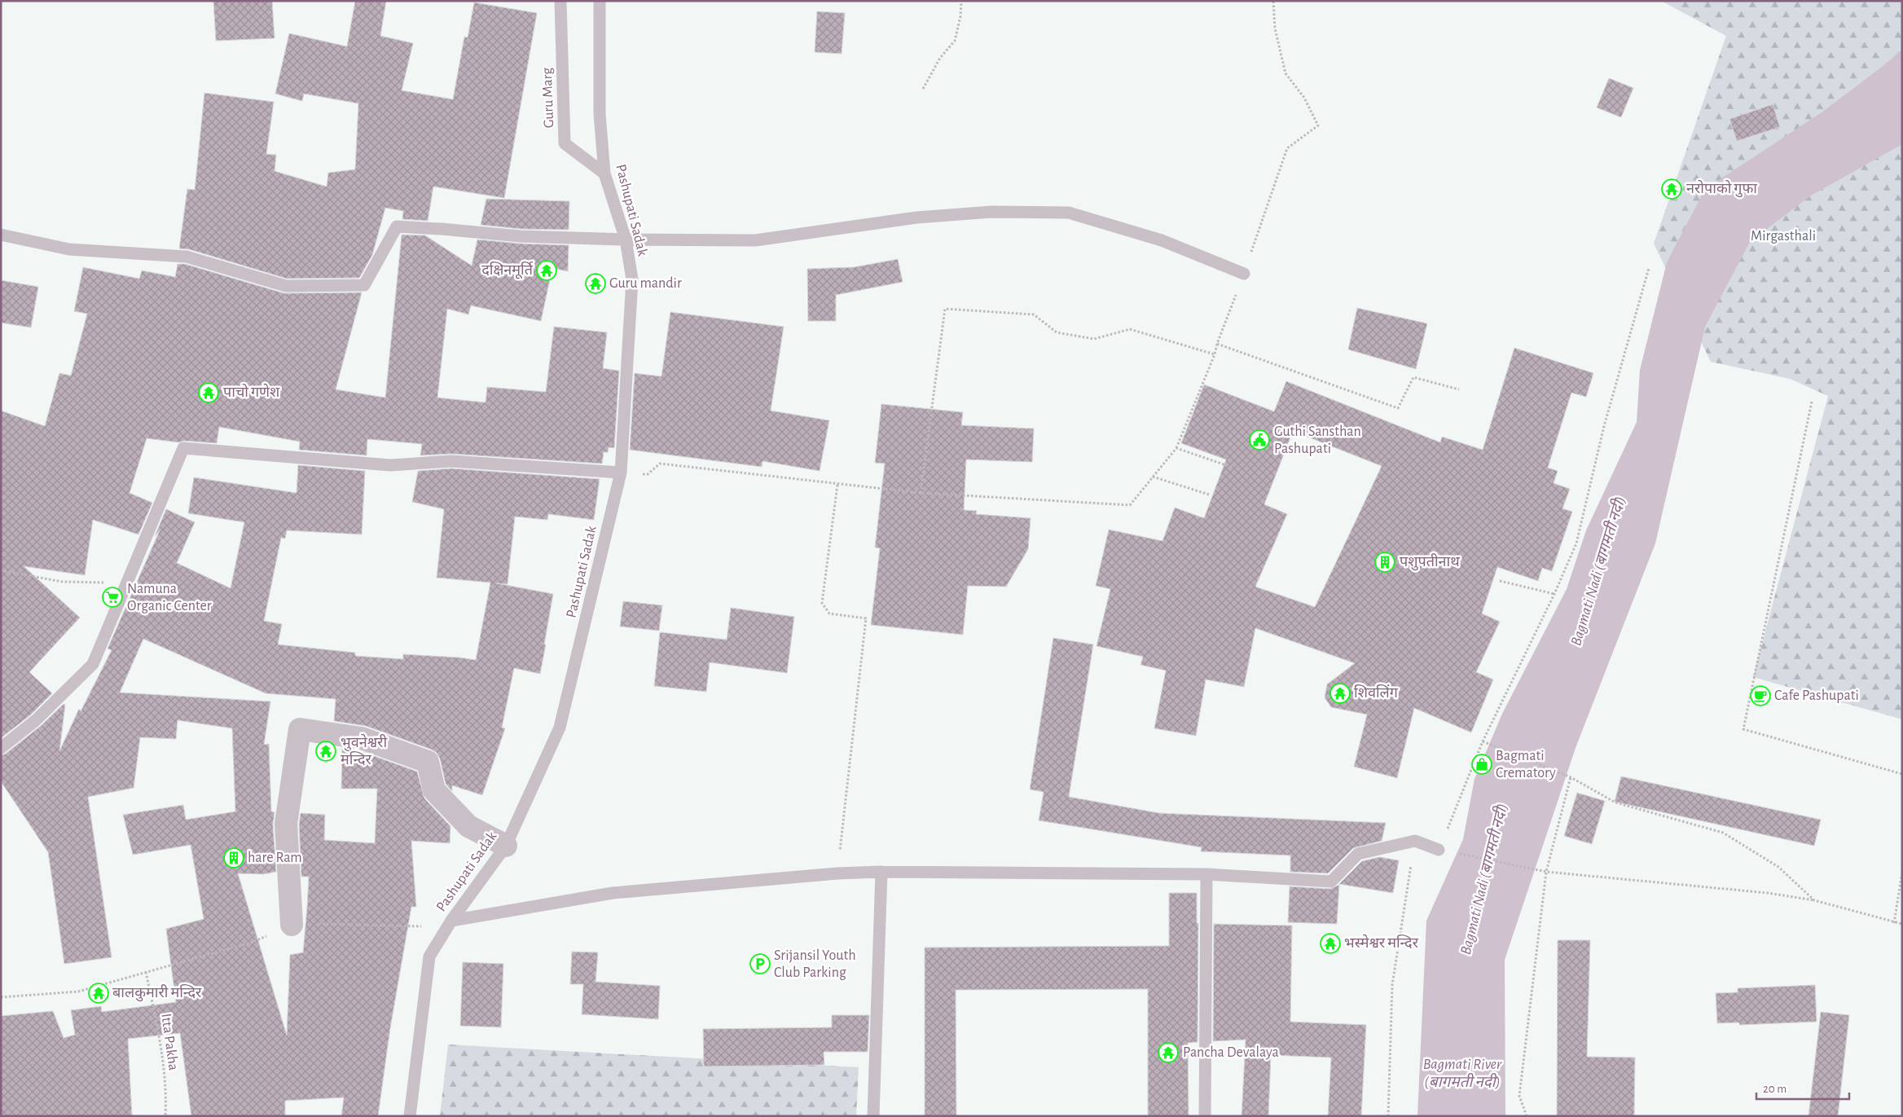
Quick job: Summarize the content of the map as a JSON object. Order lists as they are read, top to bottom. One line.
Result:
{"streets":{"lane":["Guru Marg","Pashupati Sadak"],"path":["Itta Pakha"]},"crossings":[["Guru Marg","Pashupati Sadak"]],"water":["Bagmati Nadi (बागमती नदी)","Bagmati River (बागमती नदी)"],"parks":["Mirgasthali"],"places":{"temple":["नरोपाको गुफा","दक्षिनमूर्ति","Guru mandir","पाचो गणेश","शिवलिंग","भुवनेश्वरी मन्दिर","भस्मेश्वर मन्दिर","बालकुमारी मन्दिर","Pancha Devalaya"],"public building":["Guthi Sansthan Pashupati"],"building":["पशुपतीनाथ","hare Ram"],"supermarket":["Namuna Organic Center"],"cafe":["Cafe Pashupati"],"shop":["Bagmati Crematory"],"parking":["Srijansil Youth Club Parking"]},"scale_bar":"20 m"}
